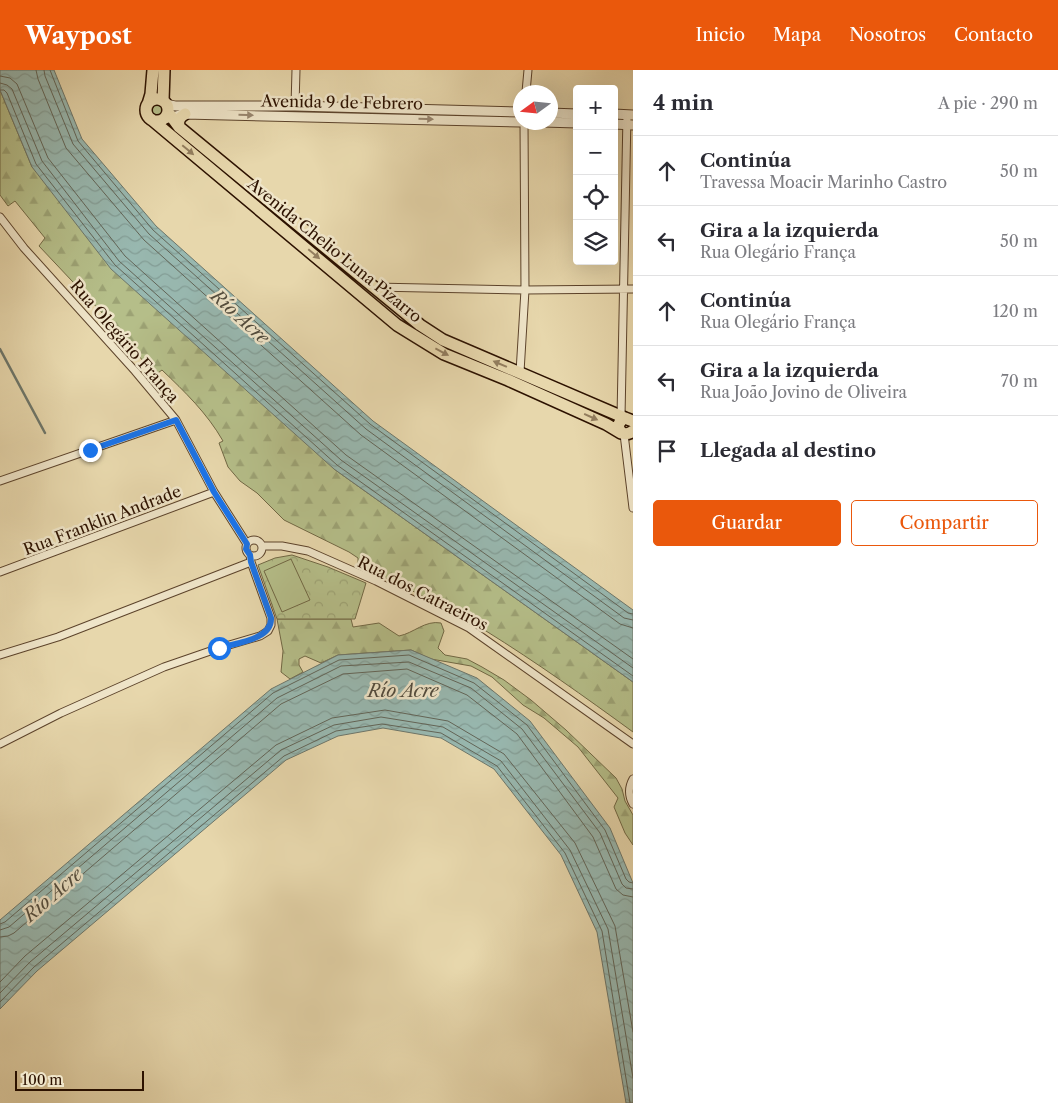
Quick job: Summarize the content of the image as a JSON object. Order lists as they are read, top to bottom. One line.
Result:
{"streets":{"main road":["Avenida Chelio Luna Pizarro"],"street":["Avenida 9 de Febrero","Rua Olegário França","Rua Franklin Andrade","Rua dos Catraeiros"]},"crossings":[["Avenida 9 de Febrero","Avenida Chelio Luna Pizarro"],["Rua Olegário França","Rua Franklin Andrade"],["Rua Olegário França","Rua dos Catraeiros"]],"water":["Río Acre"],"scale_bar":"100 m","north":"left","page":{"header":"Waypost","nav":["Inicio","Mapa","Nosotros","Contacto"],"heading":["4 min","A pie · 290 m"],"map_buttons":["+","−"],"list":[["Continúa","Travessa Moacir Marinho Castro","50 m"],["Gira a la izquierda","Rua Olegário França","50 m"],["Continúa","Rua Olegário França","120 m"],["Gira a la izquierda","Rua João Jovino de Oliveira","70 m"],"Llegada al destino"],"buttons":["Guardar","Compartir"],"scale":"100 m"}}
